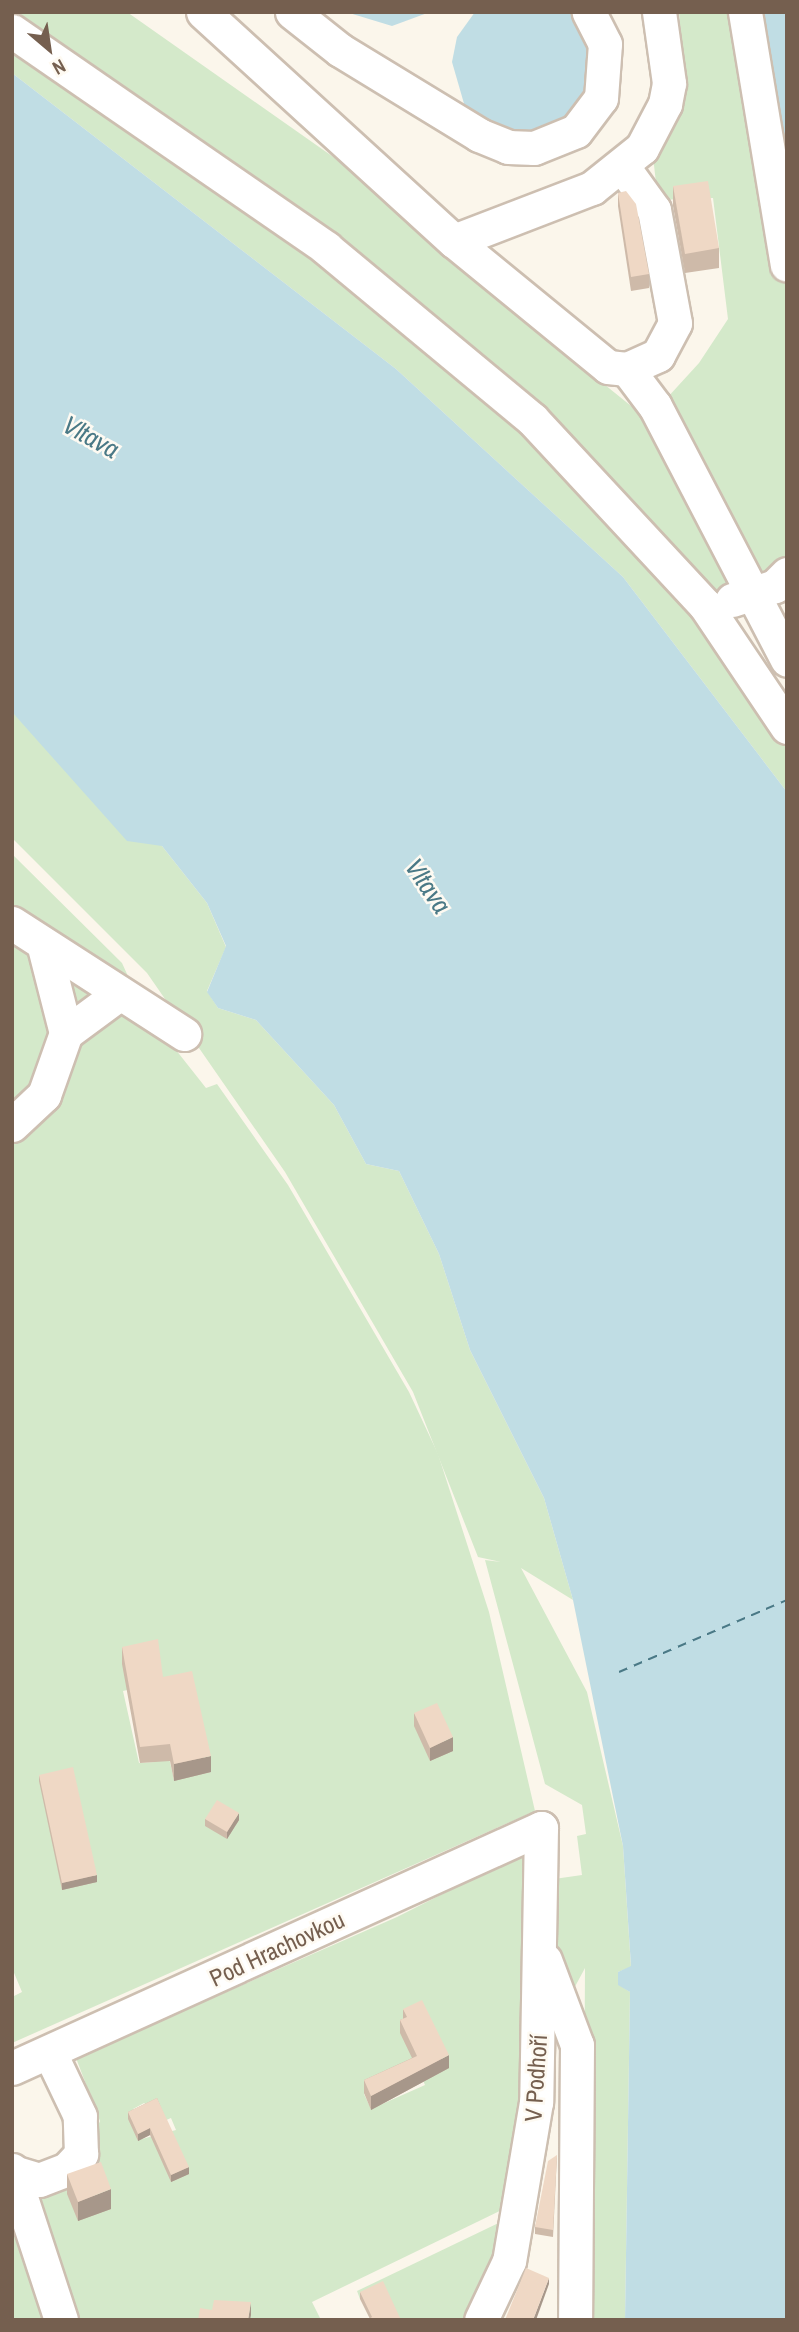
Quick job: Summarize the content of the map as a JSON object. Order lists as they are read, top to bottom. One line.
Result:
{"streets":{"street":["Pod Hrachovkou","V Podhoří"]},"crossings":[["Pod Hrachovkou","V Podhoří"]],"water":["Vltava"],"north":"bottom right"}
